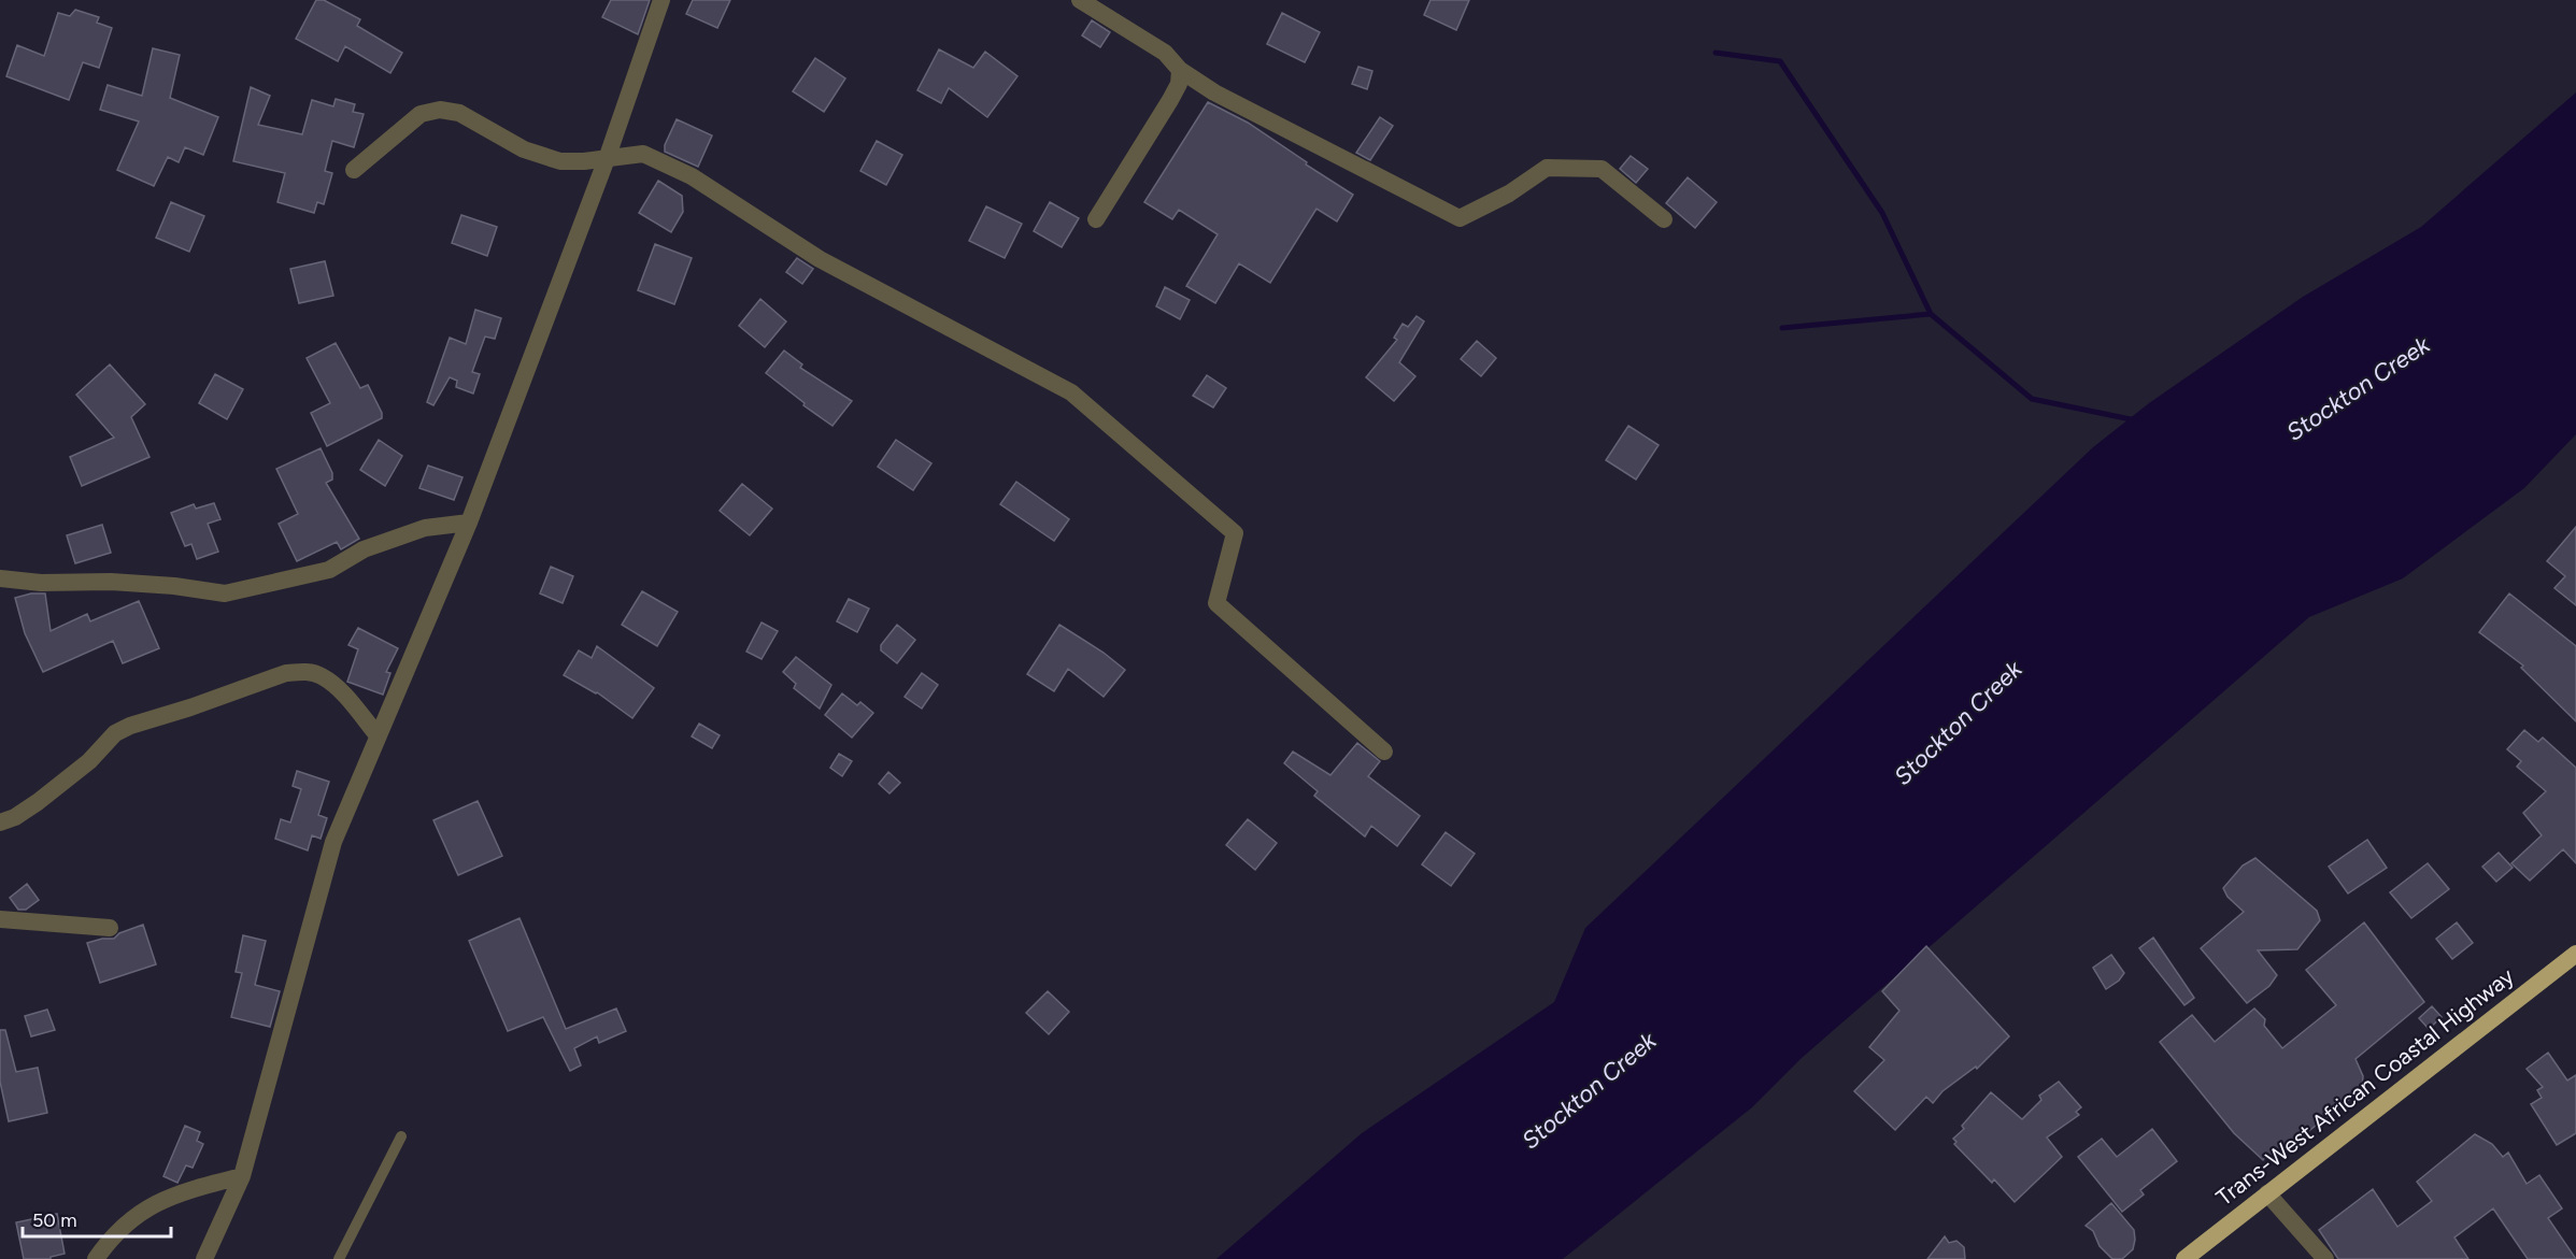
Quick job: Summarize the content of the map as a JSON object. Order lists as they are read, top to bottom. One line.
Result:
{"streets":{"highway":["Trans-West African Coastal Highway"]},"water":["Stockton Creek"],"scale_bar":"50 m"}
